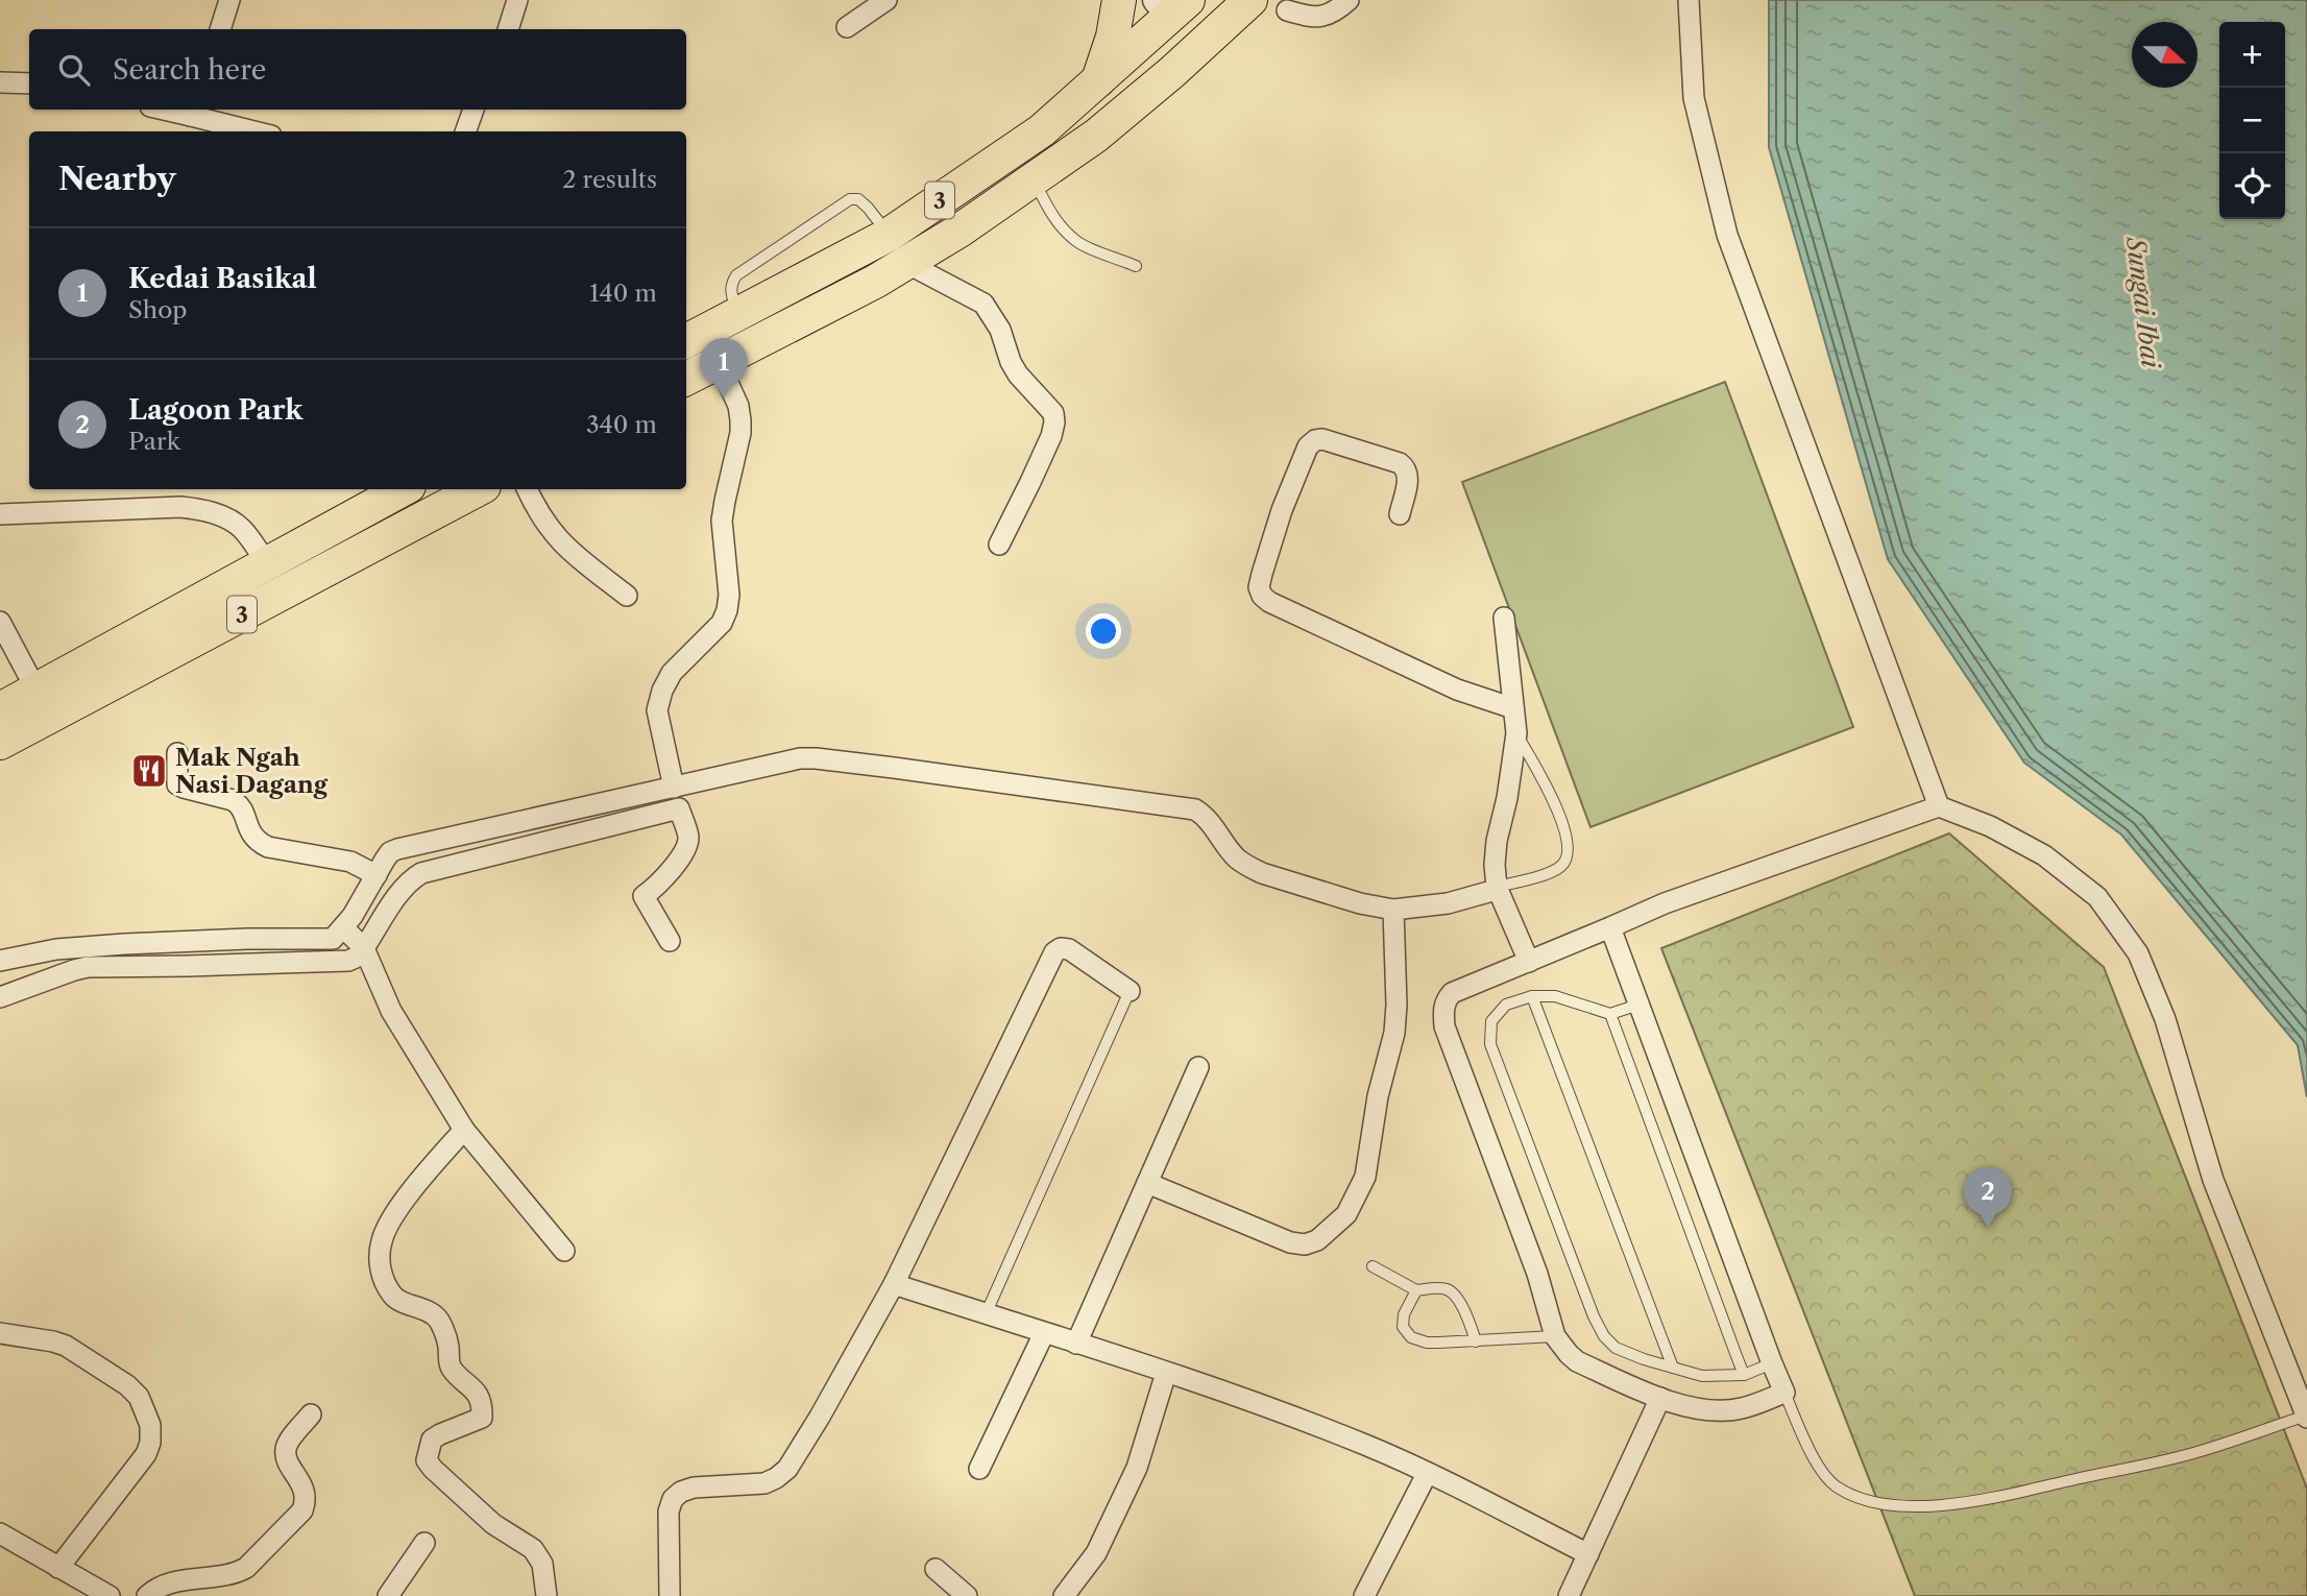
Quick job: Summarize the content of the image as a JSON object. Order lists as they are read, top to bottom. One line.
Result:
{"streets":{"highway":["3"]},"water":["Sungai Ibai"],"places":{"restaurant":["Mak Ngah Nasi Dagang"]},"north":"right","page":{"map_buttons":["+","−"],"search":"Search here","heading":["Nearby","2 results"],"list":[{"mark":"1","name":"Kedai Basikal","note":"Shop","value":"140 m"},{"mark":"2","name":"Lagoon Park","note":"Park","value":"340 m"}],"pins":["1","2"]}}
